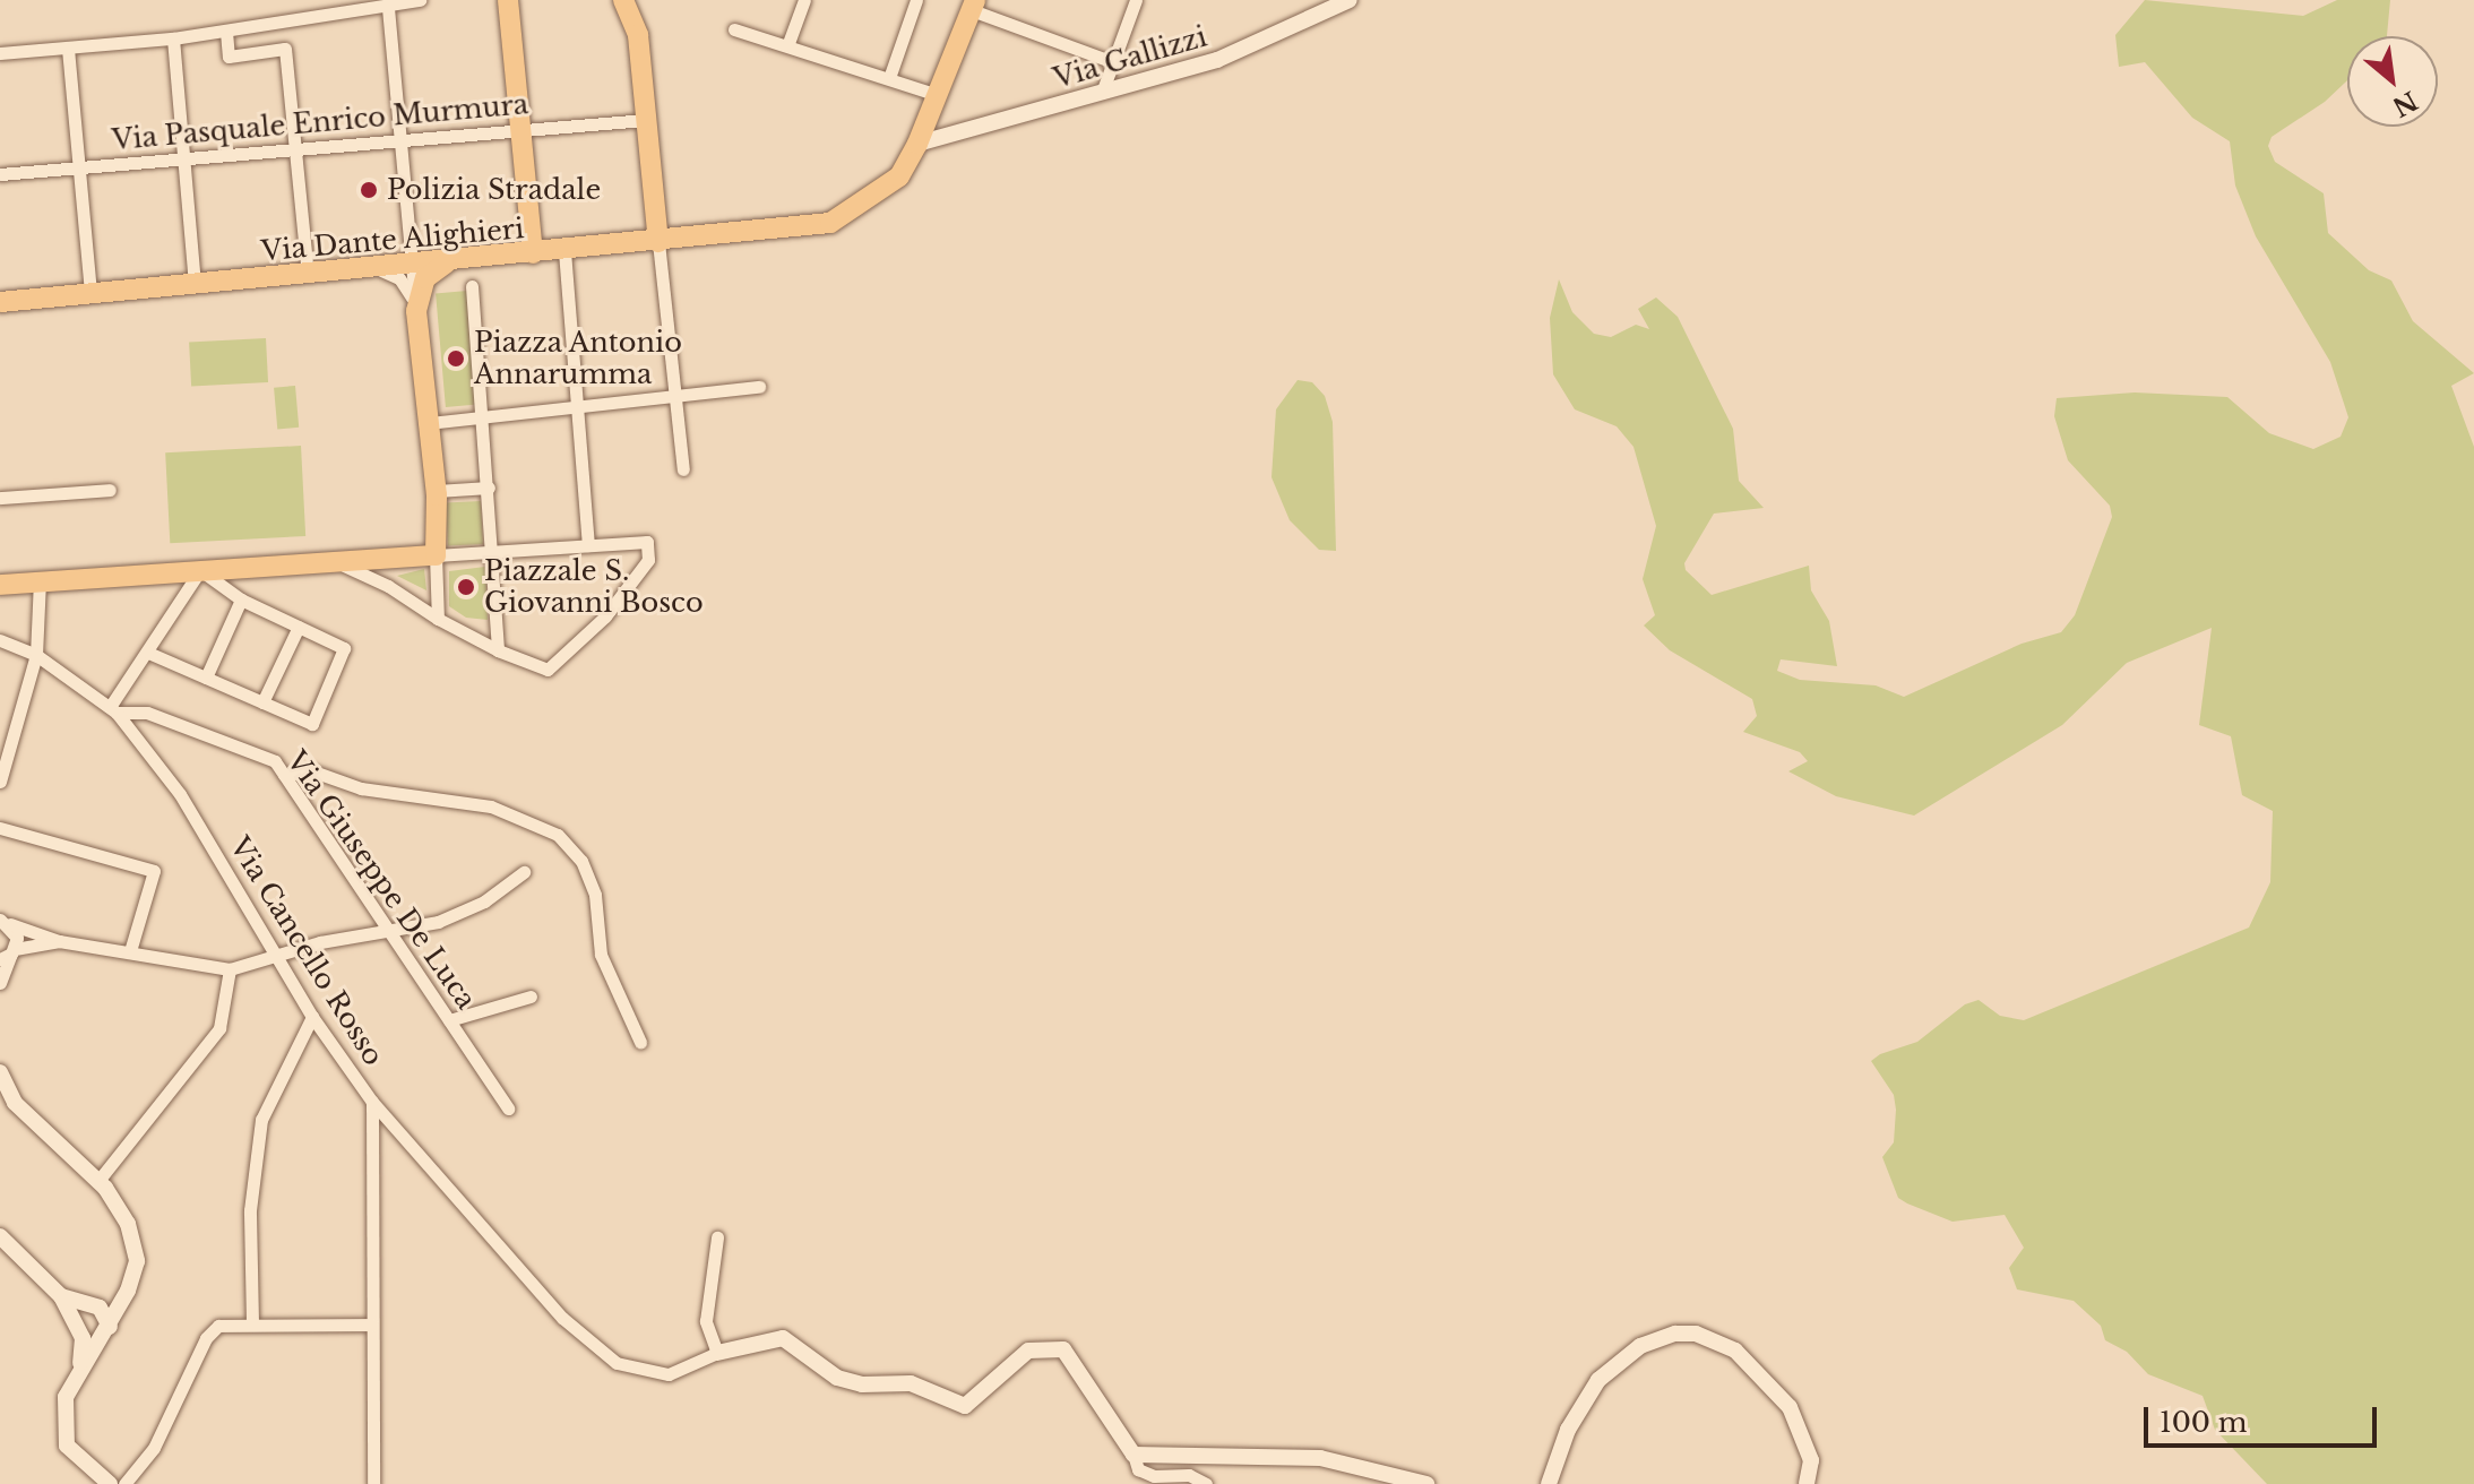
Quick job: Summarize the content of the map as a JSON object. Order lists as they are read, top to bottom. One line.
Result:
{"streets":{"main road":["Via Dante Alighieri"],"street":["Via Gallizzi","Via Pasquale Enrico Murmura","Via Giuseppe De Luca","Via Cancello Rosso"]},"crossings":[["Via Gallizzi","Via Dante Alighieri"],["Via Giuseppe De Luca","Via Cancello Rosso"]],"places":["Polizia Stradale","Piazza Antonio Annarumma","Piazzale S. Giovanni Bosco"],"scale_bar":"100 m","north":"bottom right"}
